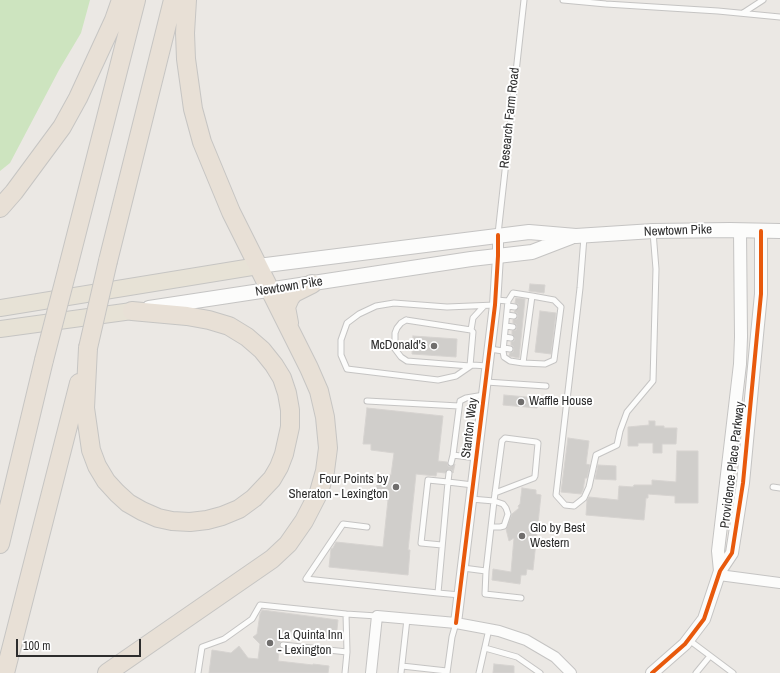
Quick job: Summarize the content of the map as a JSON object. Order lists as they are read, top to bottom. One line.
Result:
{"streets":{"highway":["Newtown Pike"],"street":["Stanton Way","Providence Place Parkway"],"lane":["Research Farm Road"]},"crossings":[["Research Farm Road","Newtown Pike"],["Research Farm Road","Stanton Way"],["Newtown Pike","Stanton Way"],["Newtown Pike","Providence Place Parkway"]],"places":["McDonald's","Waffle House","Four Points by Sheraton - Lexington","Glo by Best Western","La Quinta Inn - Lexington"],"scale_bar":"100 m"}
